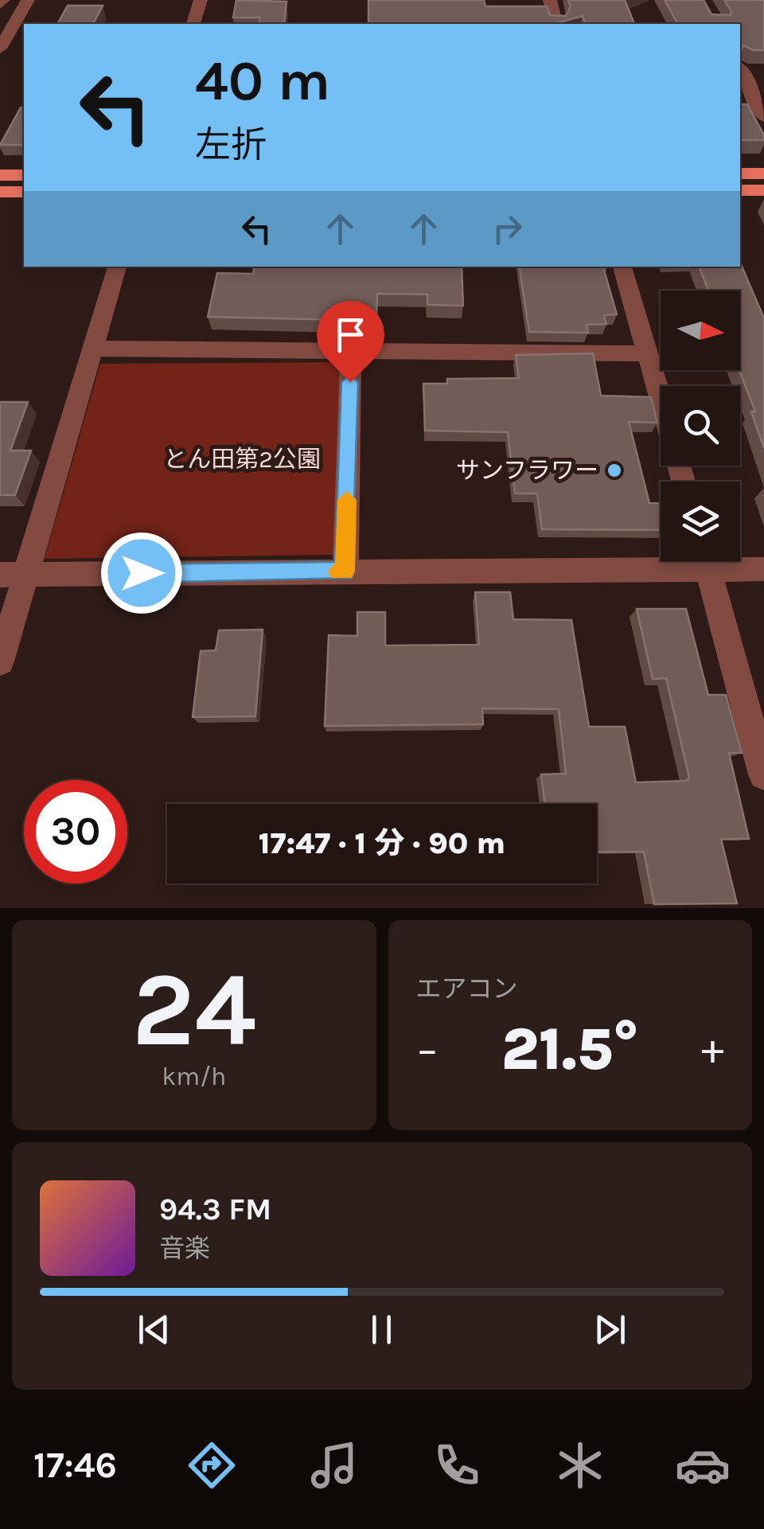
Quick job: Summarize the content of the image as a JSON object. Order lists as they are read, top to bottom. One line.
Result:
{"parks":["とん田第2公園"],"places":["サンフラワー"],"north":"right","page":{"turn":["40 m","左折"],"limit":"30","trip":"17:47 · 1 分 · 90 m","tile":[["24","km/h"],"エアコン"],"heat":["−","21.5°","+"],"song":["94.3 FM","音楽"],"tabs":"17:46"}}
